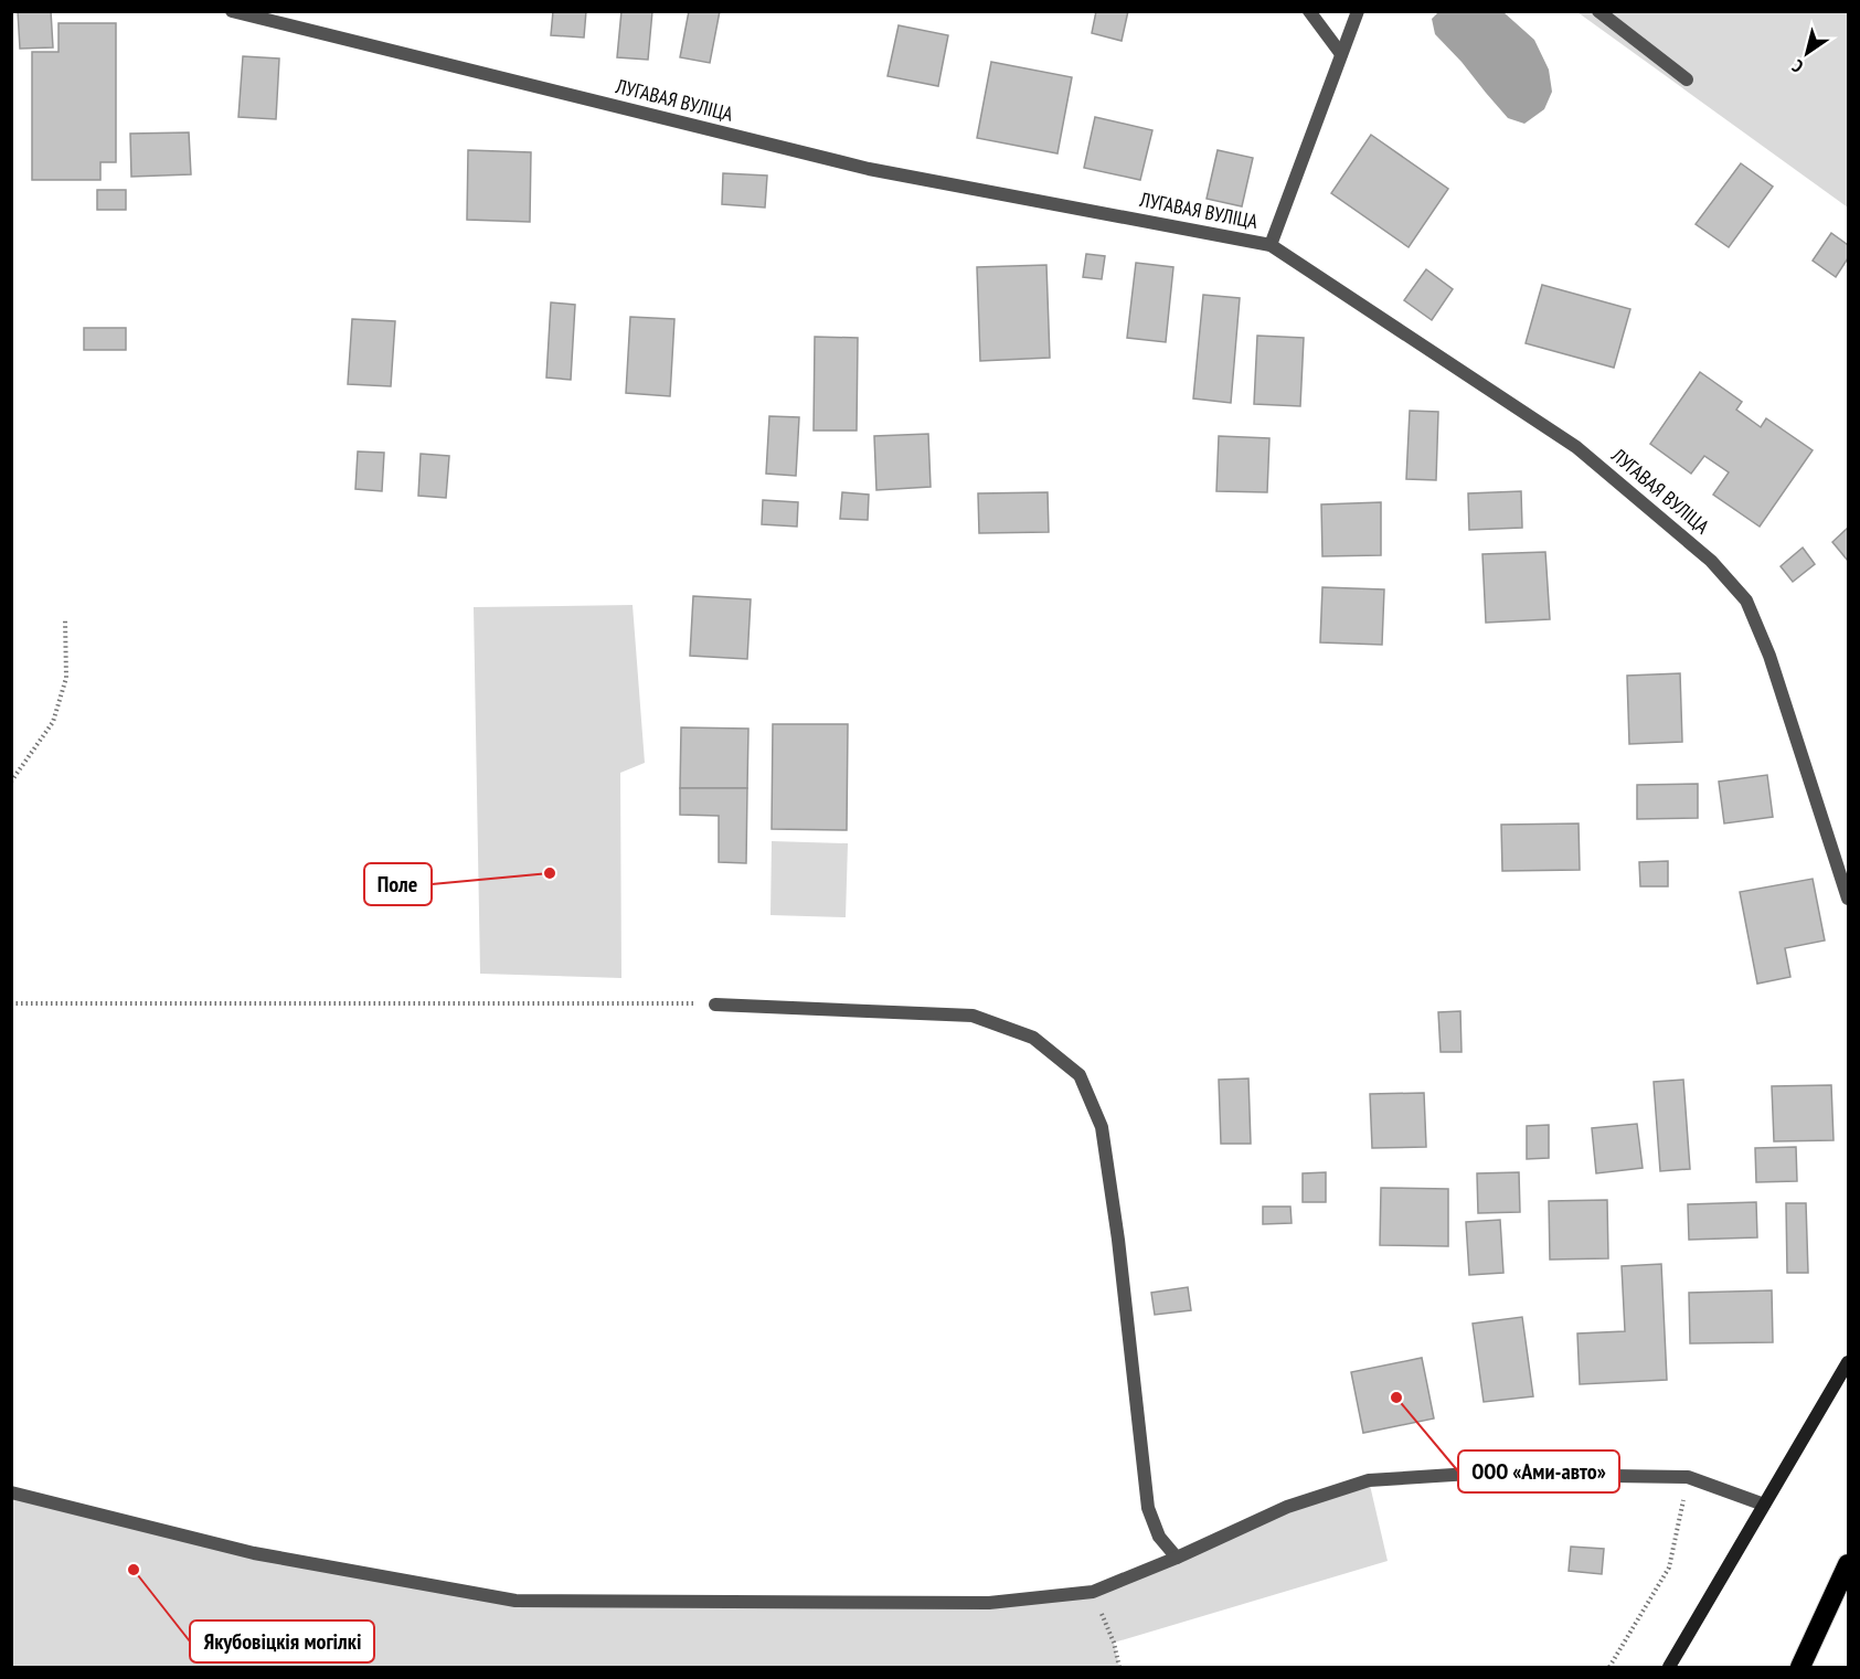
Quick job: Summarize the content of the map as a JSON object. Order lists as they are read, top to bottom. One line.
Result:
{"streets":{"street":["ЛУГАВАЯ ВУЛІЦА"]},"places":["Поле","ООО «Ами-авто»","Якубовіцкія могілкі"],"north":"bottom left"}
